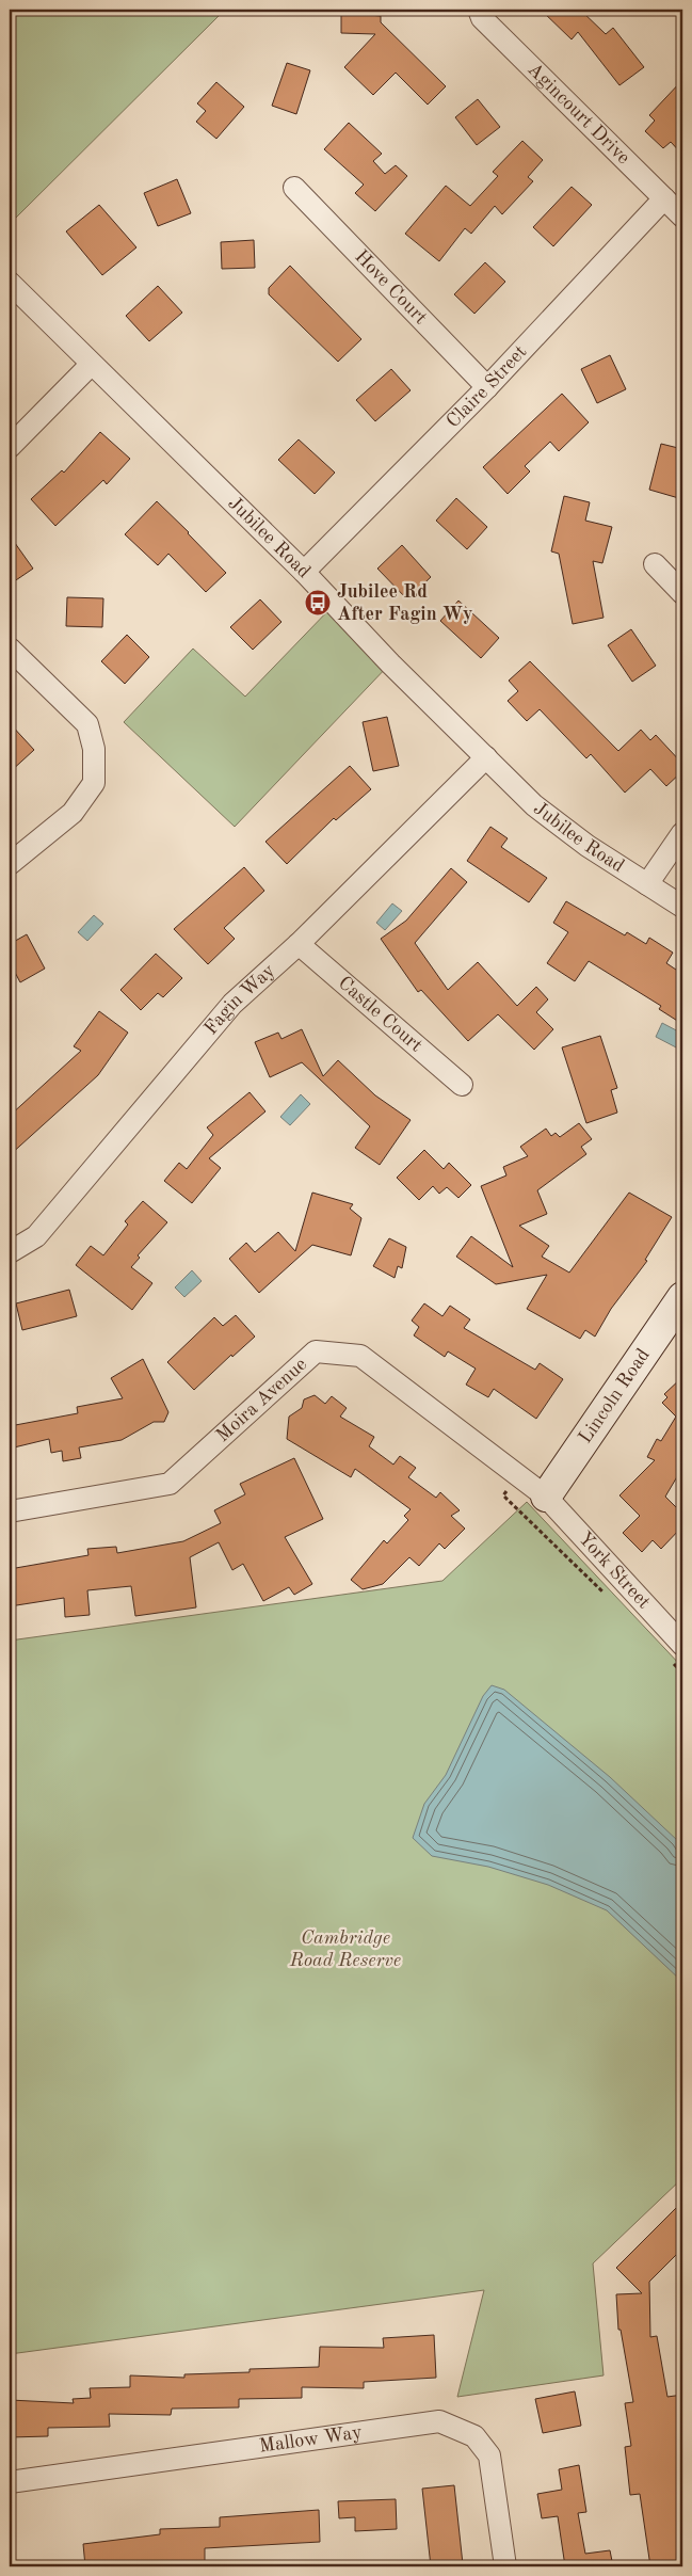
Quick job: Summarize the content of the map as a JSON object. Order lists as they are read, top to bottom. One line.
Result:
{"streets":{"street":["Agincourt Drive","Hove Court","Claire Street","Jubilee Road","Fagin Way","Castle Court","Lincoln Road","Moira Avenue","York Street","Mallow Way"]},"crossings":[["Agincourt Drive","Claire Street"],["Hove Court","Claire Street"],["Claire Street","Jubilee Road"],["Jubilee Road","Fagin Way"],["Fagin Way","Castle Court"],["Lincoln Road","Moira Avenue"],["Lincoln Road","York Street"],["Moira Avenue","York Street"]],"parks":["Cambridge Road Reserve"],"places":{"bus stop":["Jubilee Rd After Fagin Wy"]}}
